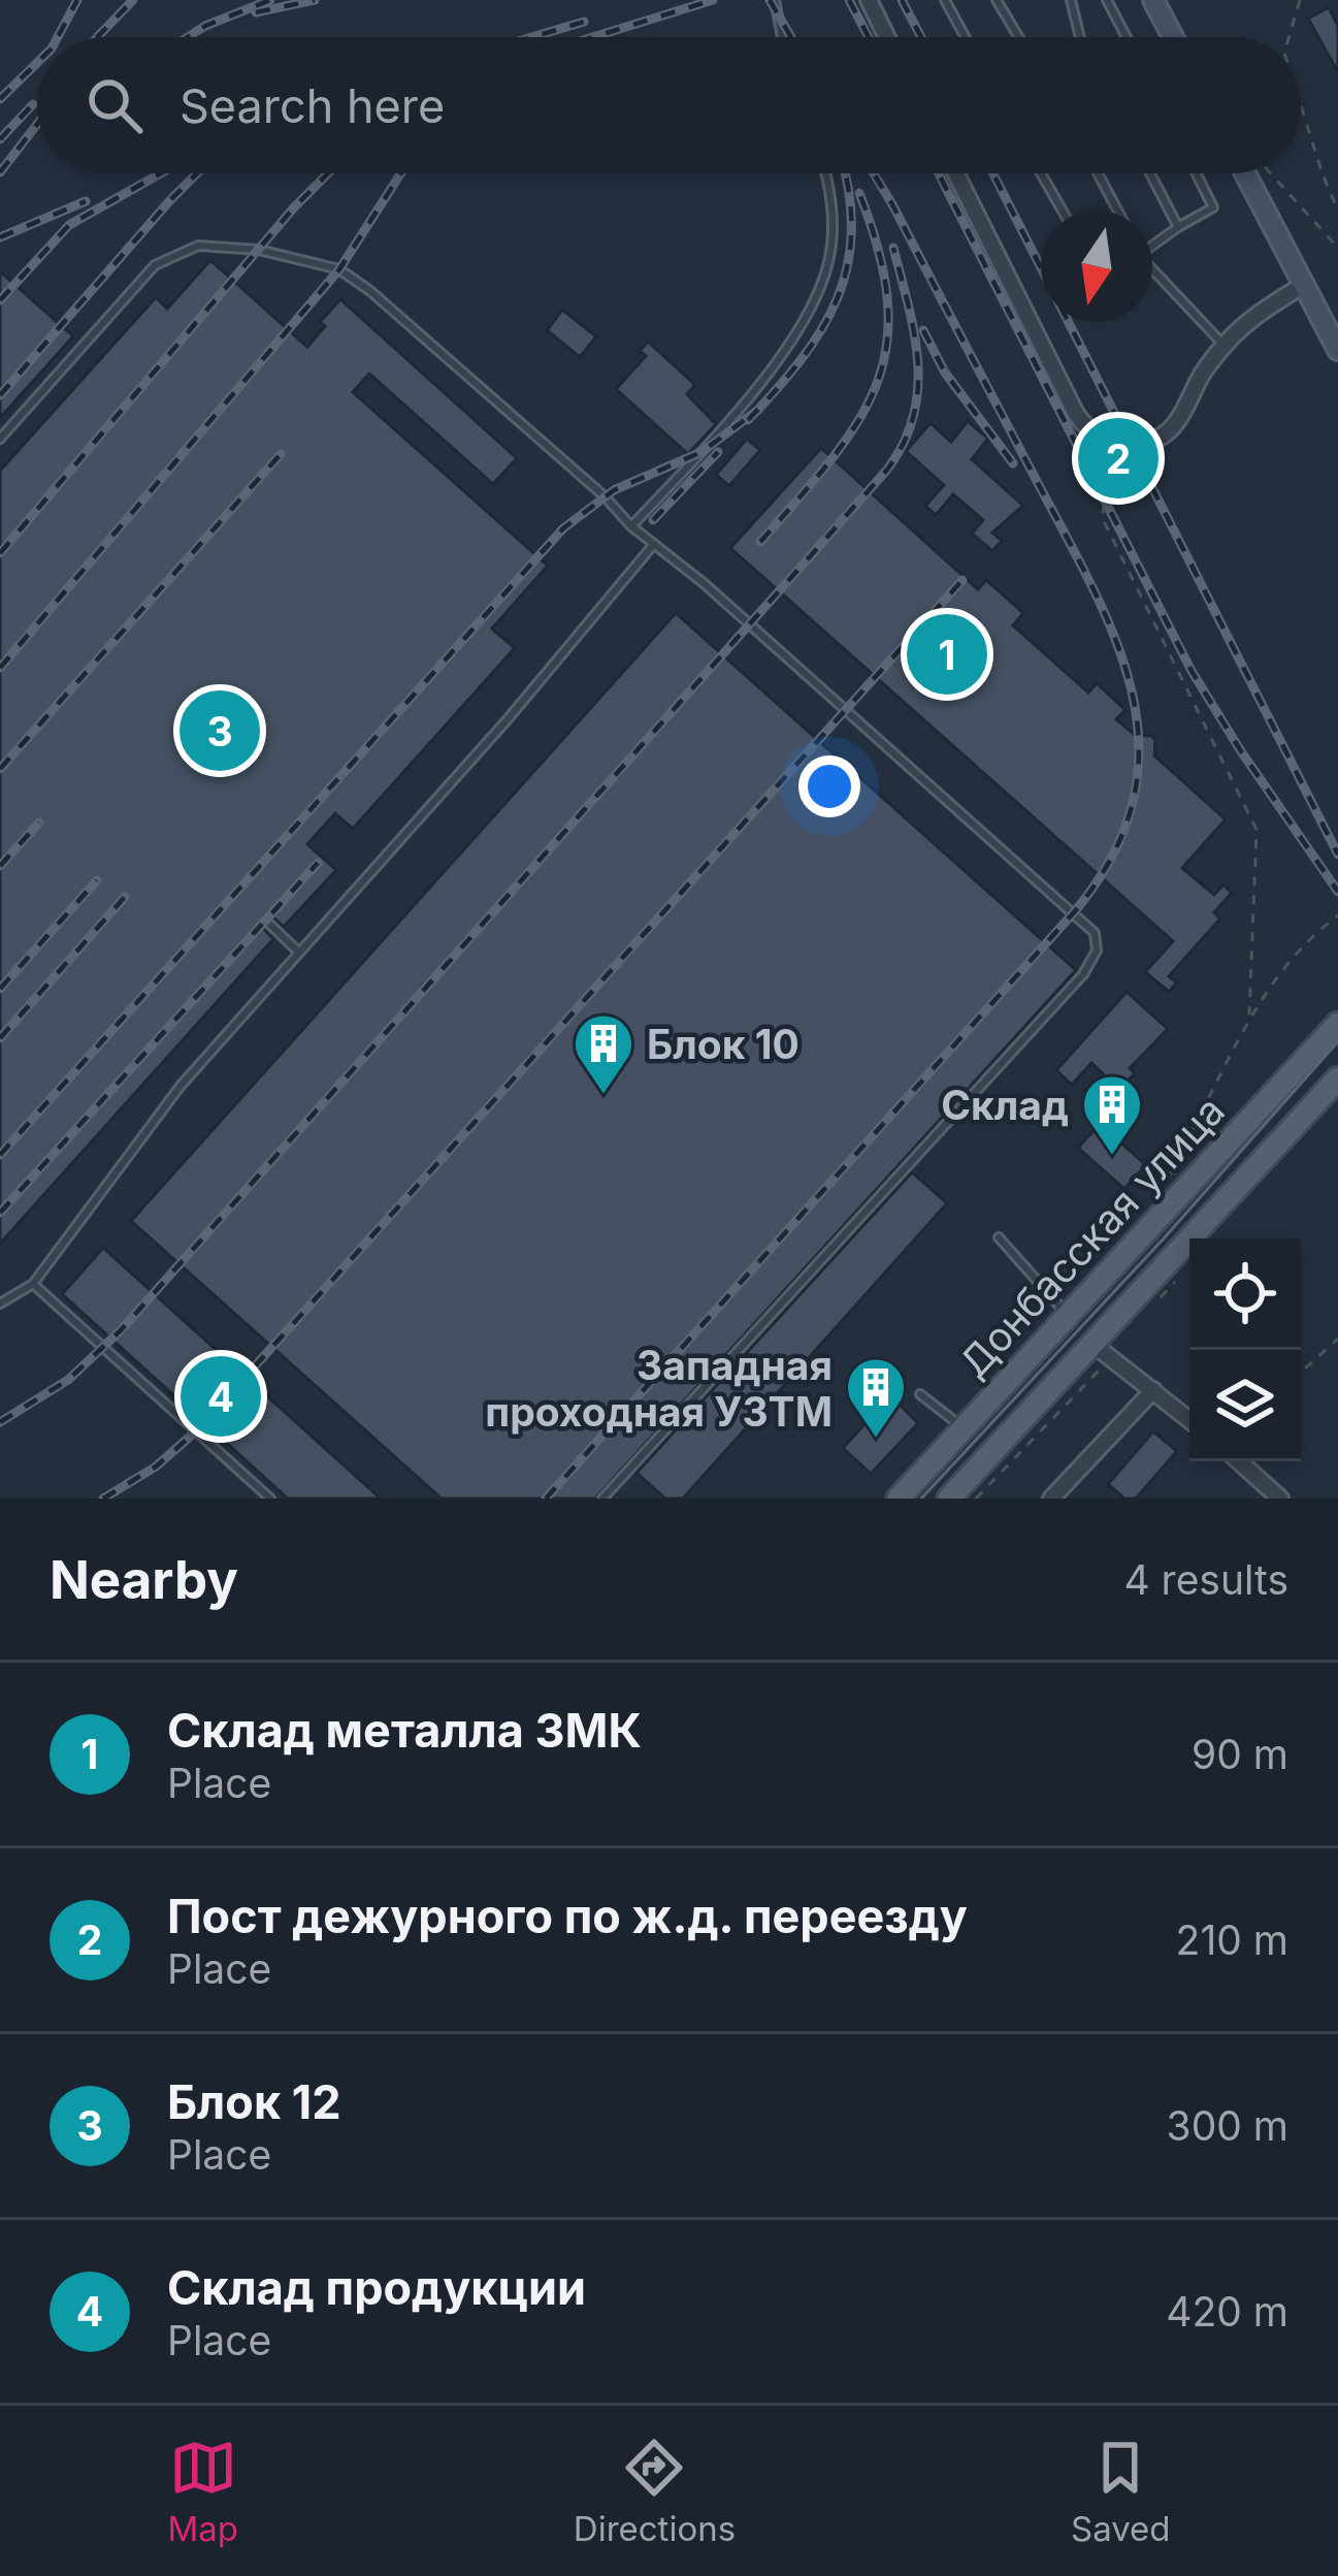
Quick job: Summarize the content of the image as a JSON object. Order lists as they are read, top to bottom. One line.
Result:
{"streets":{"main road":["Донбасская улица"]},"places":{"building":["Блок 10","Склад","Западная проходная УЗТМ"]},"north":"bottom","page":{"search":"Search here","pins":["2","1","3","4"],"heading":["Nearby","4 results"],"list":[{"mark":"1","name":"Склад металла ЗМК","note":"Place","value":"90 m"},{"mark":"2","name":"Пост дежурного по ж.д. переезду","note":"Place","value":"210 m"},{"mark":"3","name":"Блок 12","note":"Place","value":"300 m"},{"mark":"4","name":"Склад продукции","note":"Place","value":"420 m"}],"nav":["Map","Directions","Saved"]}}
